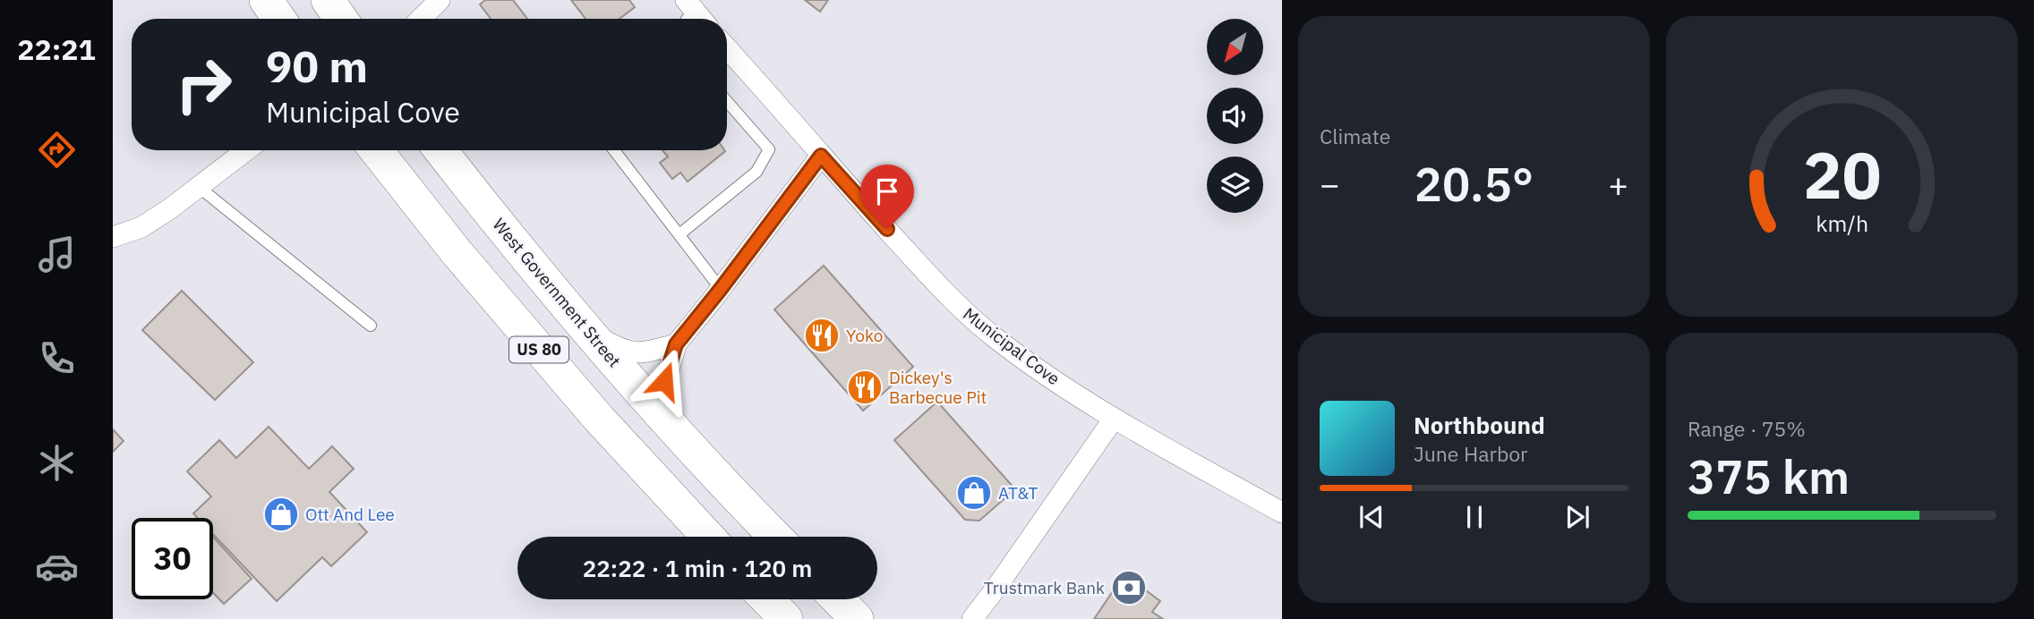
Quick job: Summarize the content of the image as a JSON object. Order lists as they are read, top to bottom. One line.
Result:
{"streets":{"main road":["West Government Street","US 80"],"street":["Municipal Cove"]},"places":{"restaurant":["Yoko","Dickey's Barbecue Pit"],"shop":["AT&T","Ott And Lee"],"bank":["Trustmark Bank"]},"north":"bottom left","page":{"tabs":"22:21","tile":["Climate",["Range · 75%","375 km"]],"turn":["90 m","Municipal Cove"],"heat":["−","20.5°","+"],"song":["Northbound","June Harbor"],"limit":"30","trip":"22:22 · 1 min · 120 m","gauge":["20","km/h"]}}
